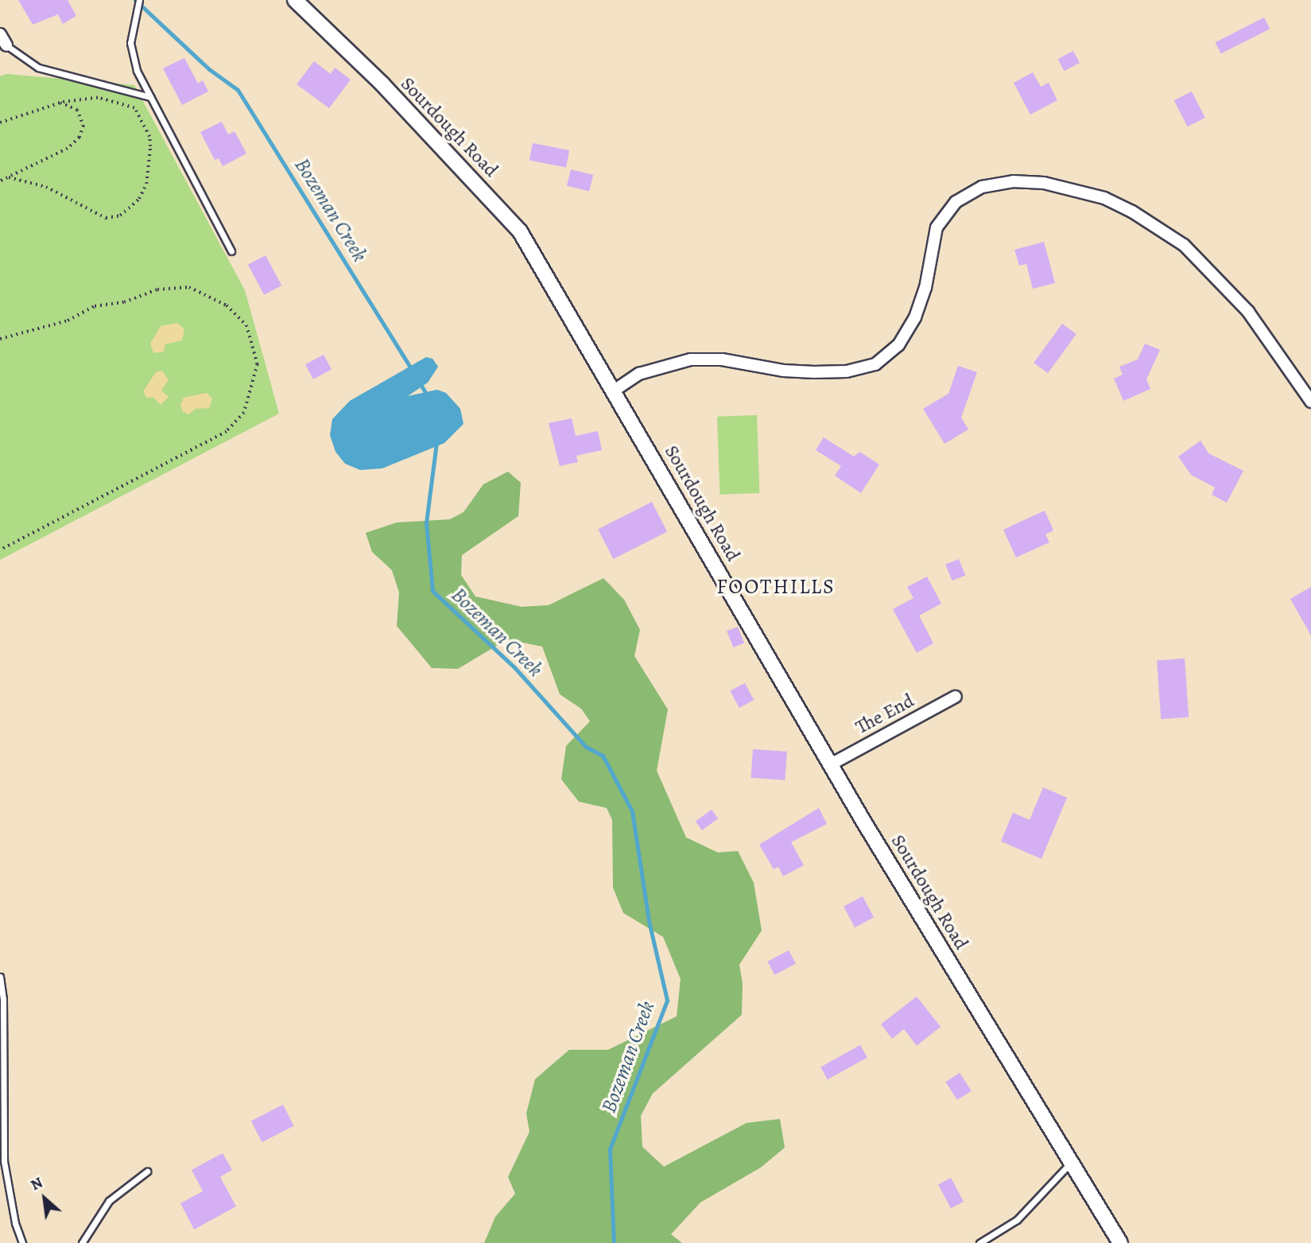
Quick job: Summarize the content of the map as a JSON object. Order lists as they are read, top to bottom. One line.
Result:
{"streets":{"street":["Sourdough Road","The End"]},"crossings":[["Sourdough Road","The End"]],"districts":["FOOTHILLS"],"water":["Bozeman Creek"],"north":"top left"}
